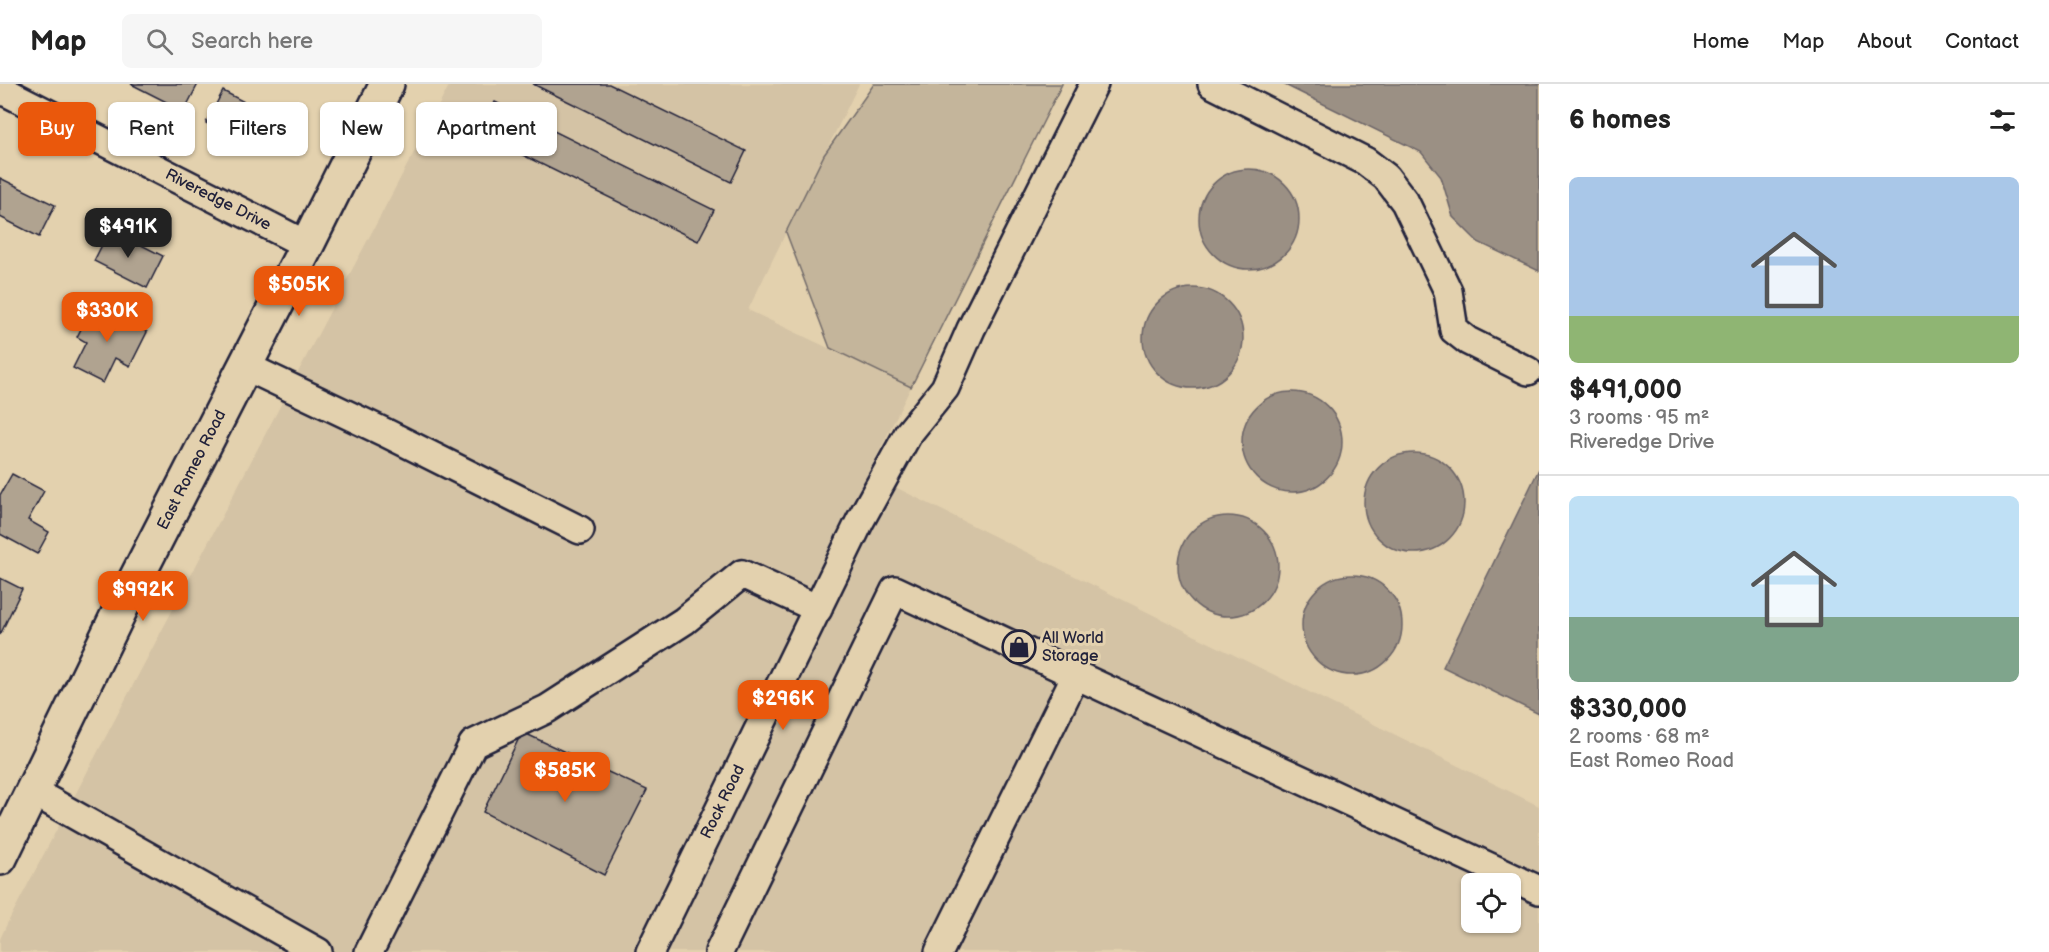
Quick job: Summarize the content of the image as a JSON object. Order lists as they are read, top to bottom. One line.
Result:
{"streets":{"main road":["East Romeo Road"],"street":["Riveredge Drive","Rock Road"]},"crossings":[["Riveredge Drive","East Romeo Road"]],"places":{"shop":["All World Storage"]},"page":{"header":"Map","search":"Search here","nav":["Home","Map","About","Contact"],"heading":"6 homes","chip":["Buy","Rent","Filters","New","Apartment"],"list":[{"name":"$491,000","note":"3 rooms · 95 m² · Riveredge Drive"},{"name":"$330,000","note":"2 rooms · 68 m² · East Romeo Road"}],"price":["$491K","$505K","$330K","$992K","$296K","$585K"]}}
